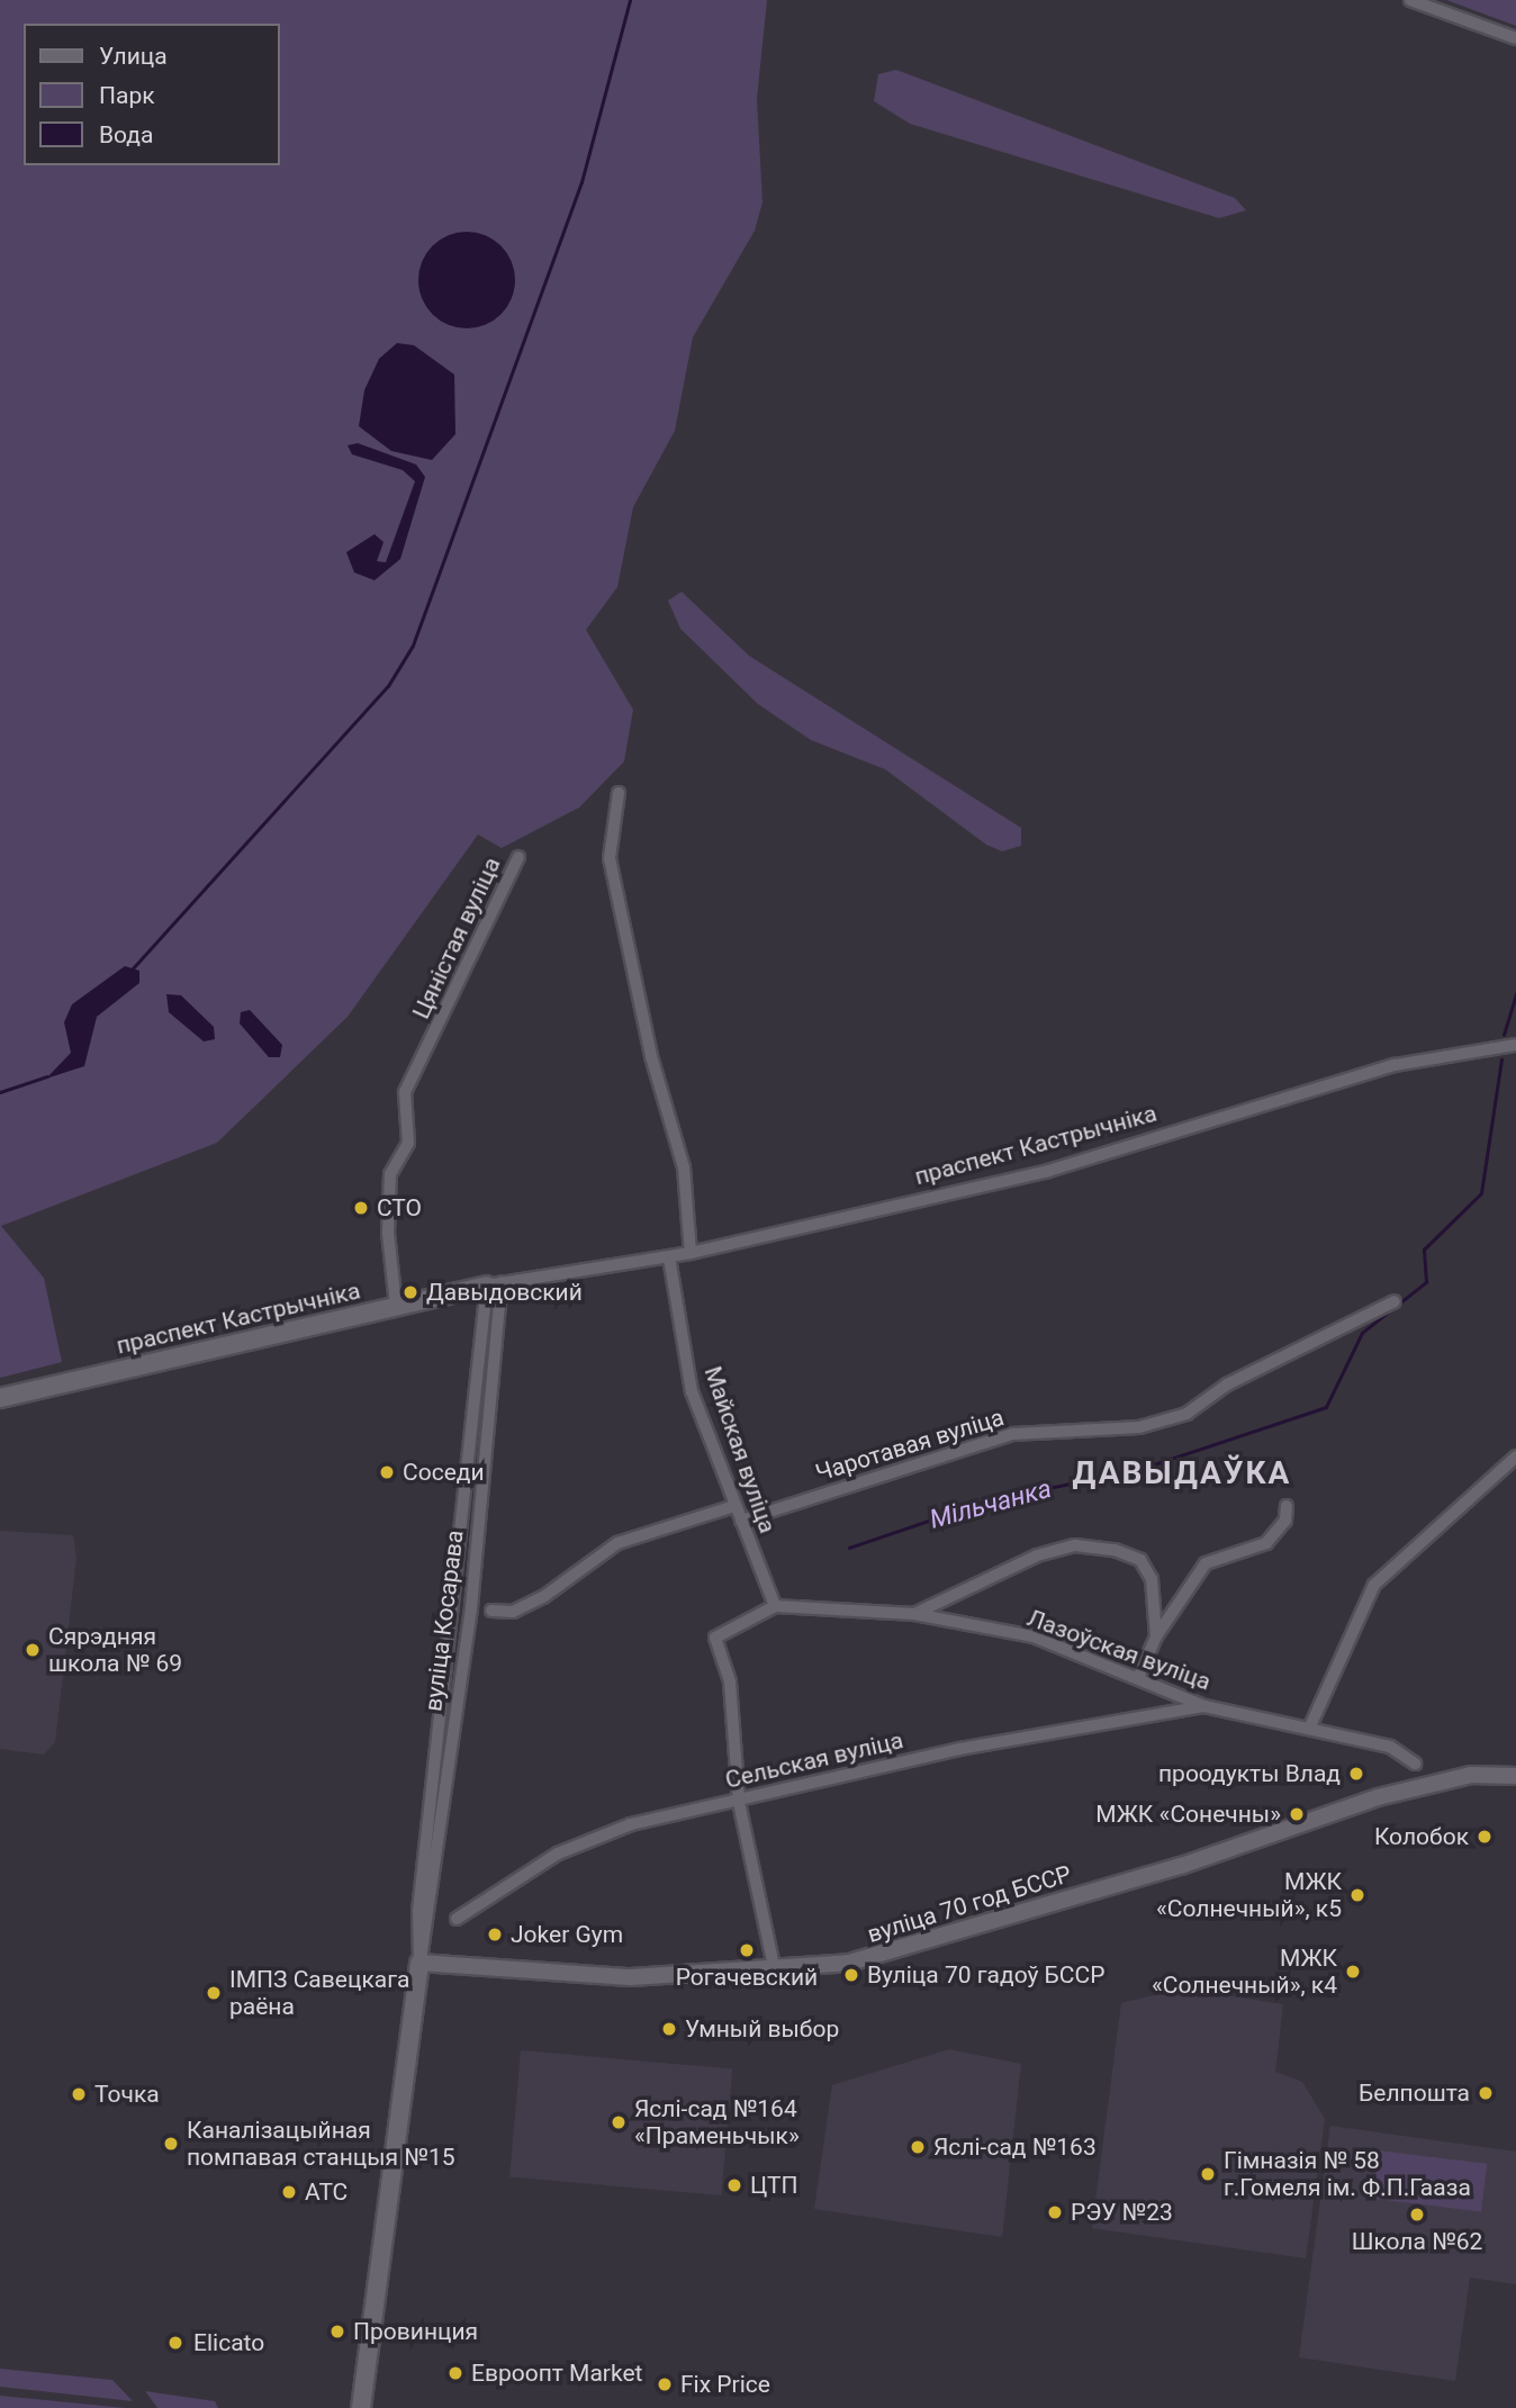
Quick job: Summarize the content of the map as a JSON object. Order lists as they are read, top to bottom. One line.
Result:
{"streets":{"main road":["праспект Кастрычніка","вуліца Косарава"],"street":["Цяністая вуліца","Чаротавая вуліца","Майская вуліца","Лазоўская вуліца","Сельская вуліца","вуліца 70 год БССР"]},"crossings":[["Цяністая вуліца","праспект Кастрычніка"],["праспект Кастрычніка","Майская вуліца"],["праспект Кастрычніка","вуліца Косарава"],["Чаротавая вуліца","Майская вуліца"],["Майская вуліца","Лазоўская вуліца"],["вуліца Косарава","вуліца 70 год БССР"],["Лазоўская вуліца","Сельская вуліца"]],"districts":["ДАВЫДАЎКА"],"water":["Мільчанка"],"places":["СТО","Давыдовский","Соседи","Сярэдняя школа № 69","проодукты Влад","МЖК «Сонечны»","Колобок","МЖК «Солнечный», к5","Joker Gym","Рогачевский","МЖК «Солнечный», к4","Вуліца 70 гадоў БССР","ІМПЗ Савецкага раёна","Умный выбор","Белпошта","Точка","Яслі-сад №164 «Праменьчык»","Каналізацыйная помпавая станцыя №15","Яслі-сад №163","Гімназія № 58 г.Гомеля ім. Ф.П.Гааза","ЦТП","АТС","РЭУ №23","Школа №62","Провинция","Elicato","Евроопт Market","Fix Price"],"legend":["Улица","Парк","Вода"]}
